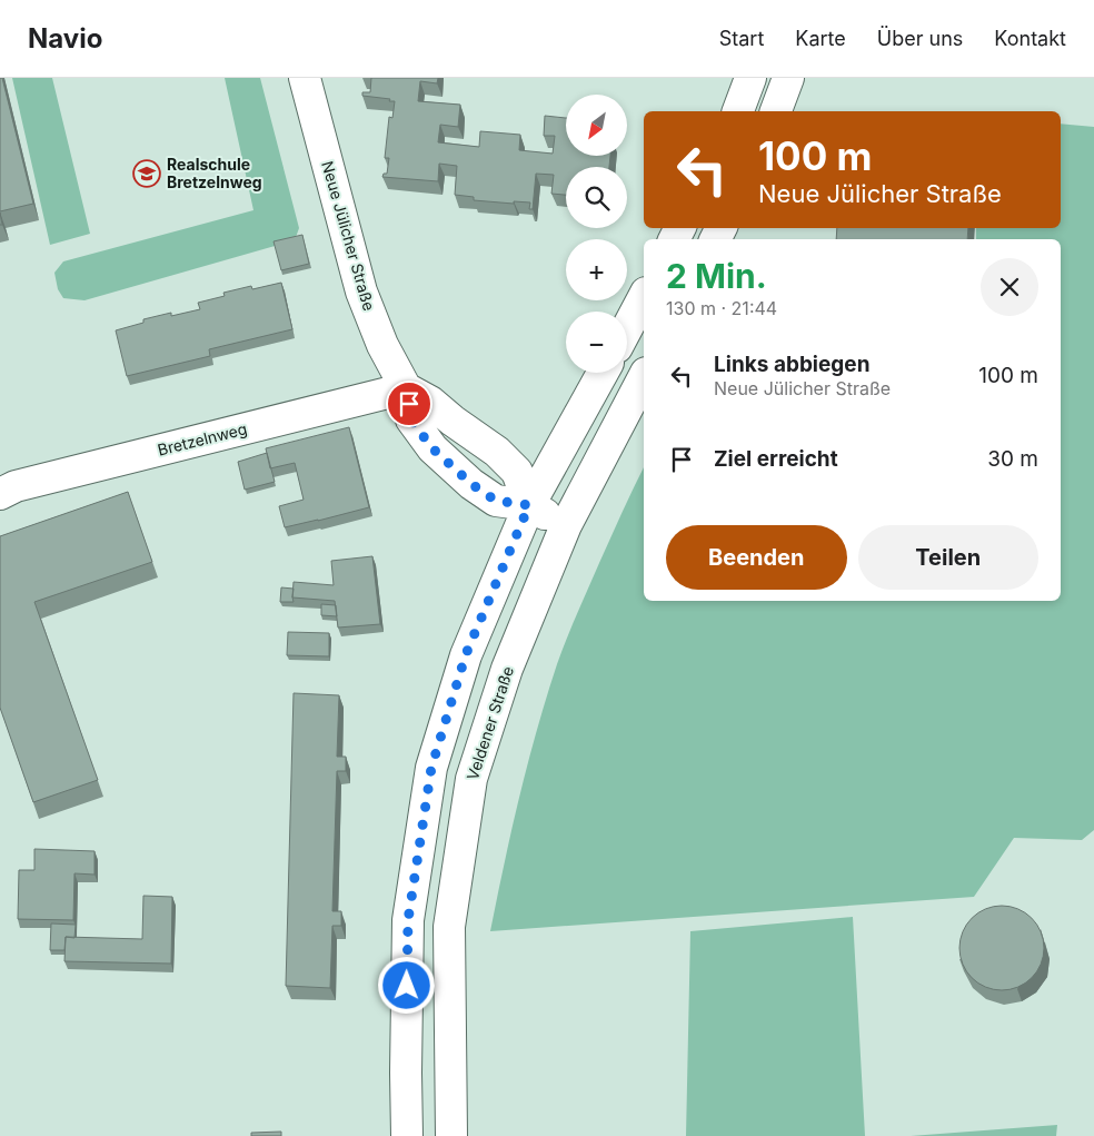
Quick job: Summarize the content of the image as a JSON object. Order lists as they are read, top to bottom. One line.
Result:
{"streets":{"street":["Neue Jülicher Straße","Bretzelnweg","Veldener Straße"]},"crossings":[["Neue Jülicher Straße","Bretzelnweg"],["Neue Jülicher Straße","Veldener Straße"]],"places":{"school or university":["Realschule Bretzelnweg"]},"north":"bottom left","page":{"header":"Navio","nav":["Start","Karte","Über uns","Kontakt"],"map_buttons":["+","−"],"turn":["100 m","Neue Jülicher Straße"],"heading":["2 Min.","130 m · 21:44"],"list":[{"name":"Links abbiegen","note":"Neue Jülicher Straße","value":"100 m"},{"name":"Ziel erreicht","value":"30 m"}],"buttons":["Beenden","Teilen"]}}
